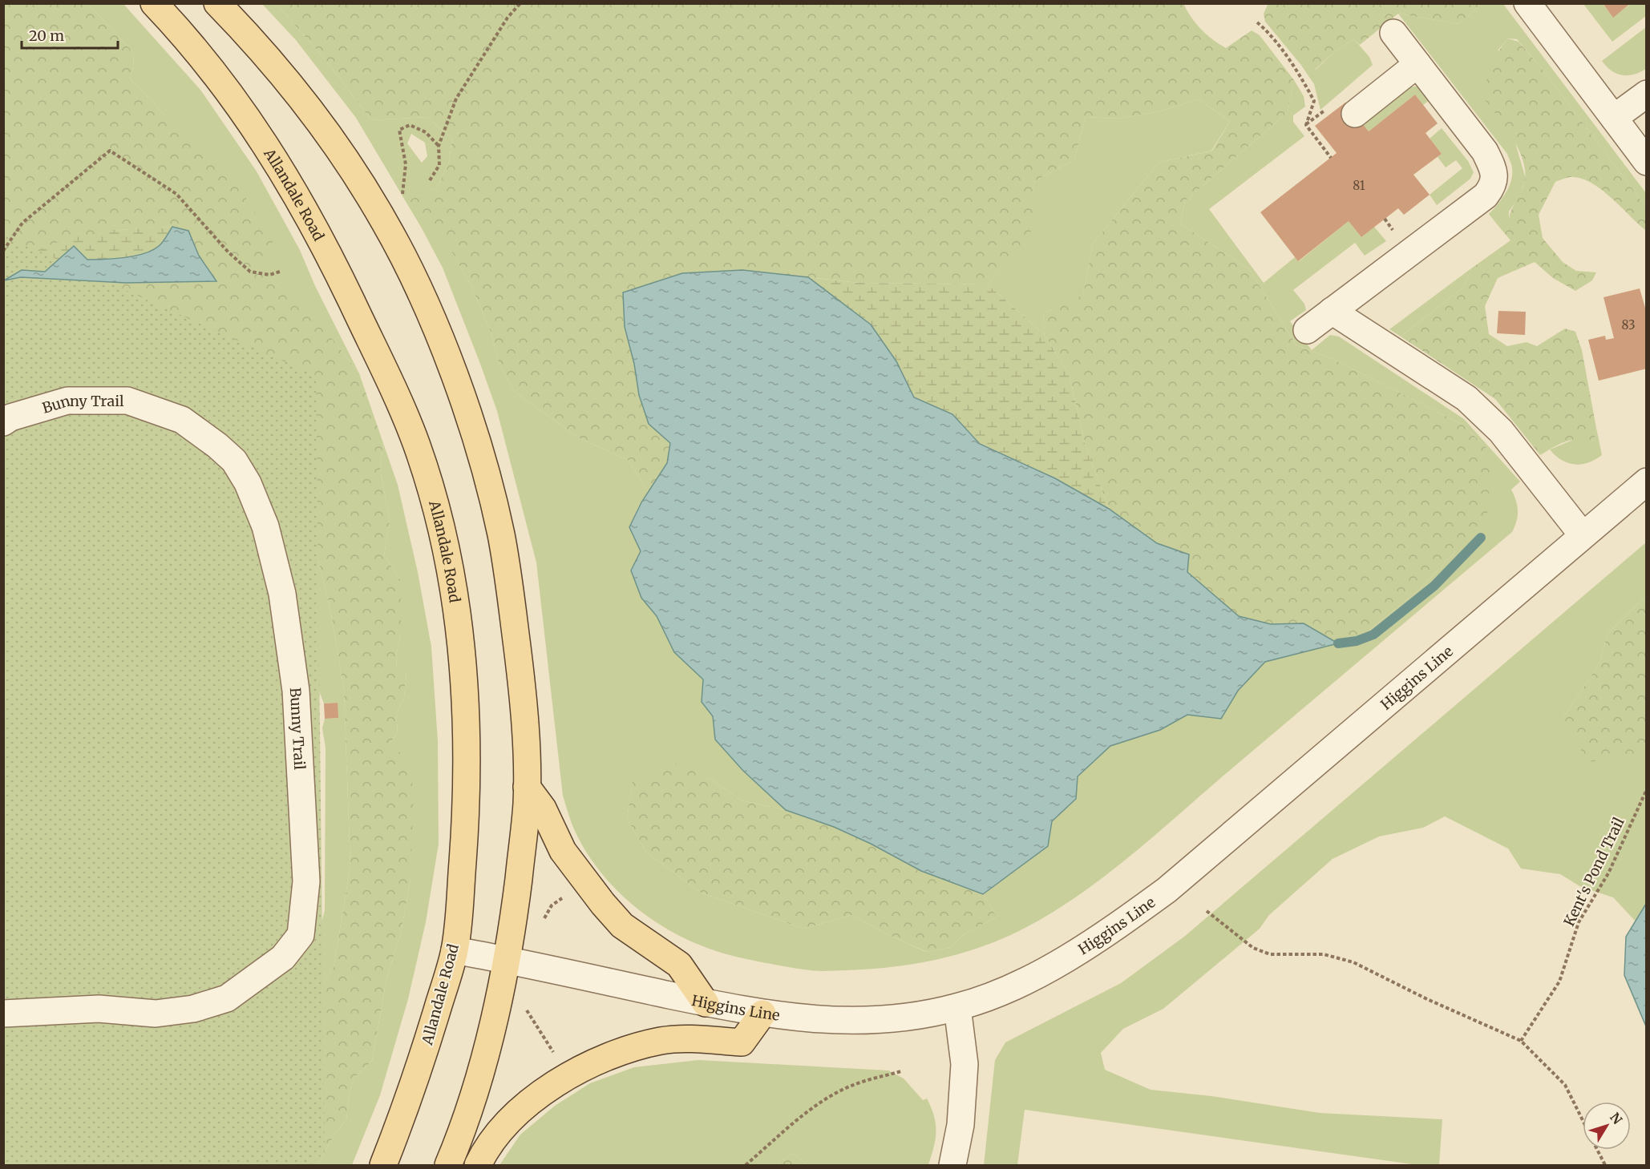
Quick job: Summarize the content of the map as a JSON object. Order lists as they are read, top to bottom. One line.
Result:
{"streets":{"main road":["Allandale Road"],"street":["Bunny Trail","Higgins Line"],"path":["Kent's Pond Trail"]},"crossings":[["Allandale Road","Higgins Line"]],"house_numbers":["81","83"],"scale_bar":"20 m","north":"top right"}
